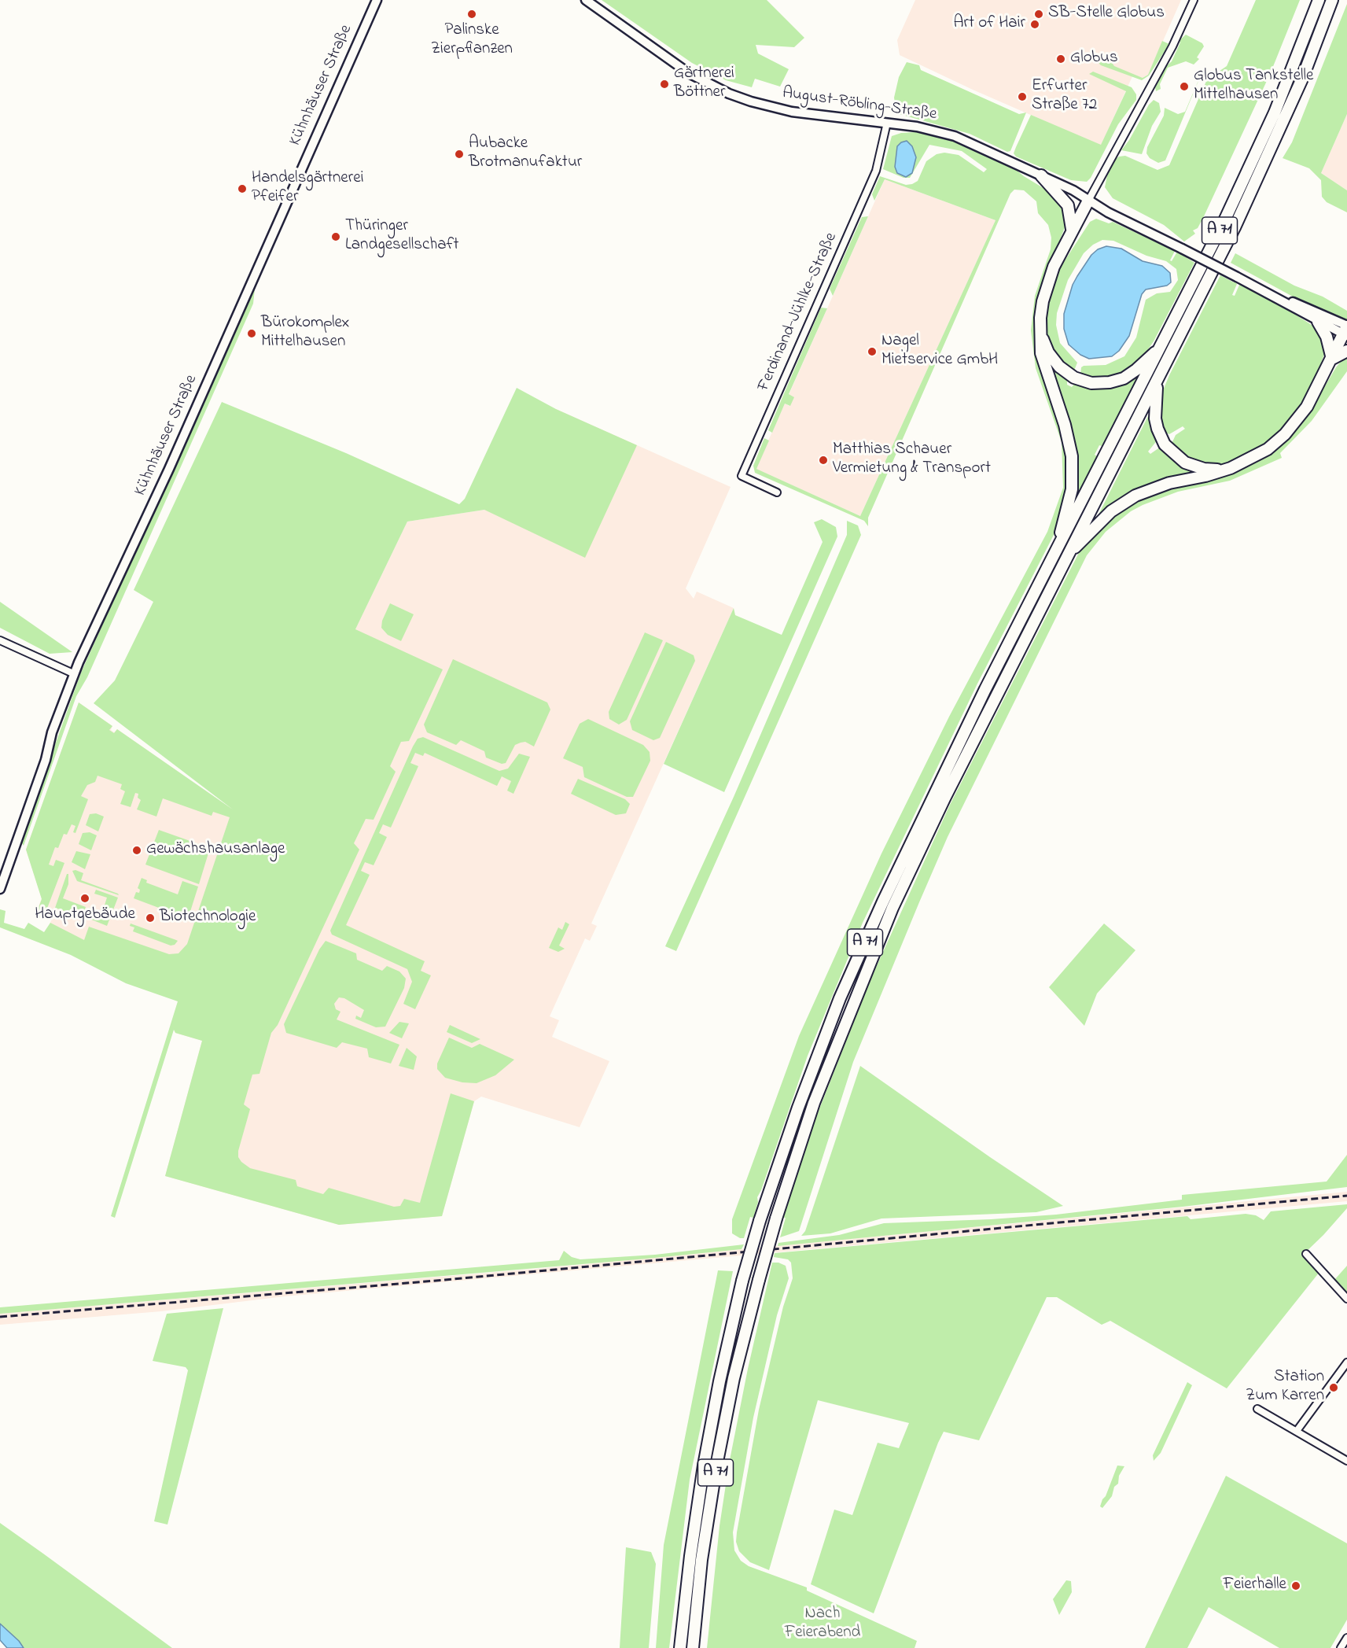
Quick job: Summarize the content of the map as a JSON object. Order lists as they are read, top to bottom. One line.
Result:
{"streets":{"highway":["A 71"],"street":["Kühnhäuser Straße","August-Röbling-Straße","Ferdinand-Jühlke-Straße"]},"crossings":[["August-Röbling-Straße","Ferdinand-Jühlke-Straße"]],"parks":["Nach Feierabend"],"places":["Palinske Zierpflanzen","SB-Stelle Globus","Art of Hair","Globus","Gärtnerei Böttner","Globus Tankstelle Mittelhausen","Erfurter Straße 72","Aubacke Brotmanufaktur","Handelsgärtnerei Pfeifer","Thüringer Landgesellschaft","Bürokomplex Mittelhausen","Nagel Mietservice GmbH","Matthias Schauer Vermietung & Transport","Gewächshausanlage","Hauptgebäude","Biotechnologie","Station Zum Karren","Feierhalle"]}
